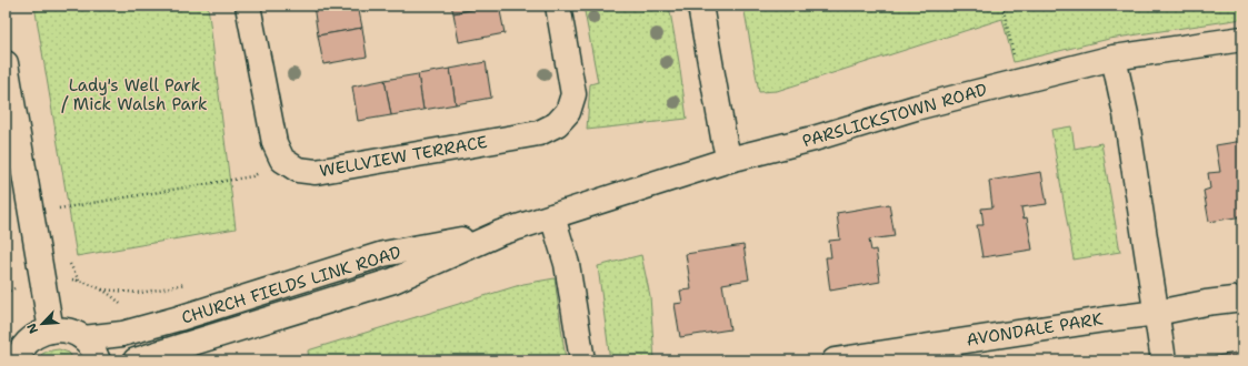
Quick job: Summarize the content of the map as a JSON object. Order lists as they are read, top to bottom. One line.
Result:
{"streets":{"street":["PARSLICKSTOWN ROAD","WELLVIEW TERRACE","CHURCH FIELDS LINK ROAD","AVONDALE PARK"]},"crossings":[["PARSLICKSTOWN ROAD","CHURCH FIELDS LINK ROAD"]],"parks":["Lady's Well Park / Mick Walsh Park"],"north":"bottom left"}
